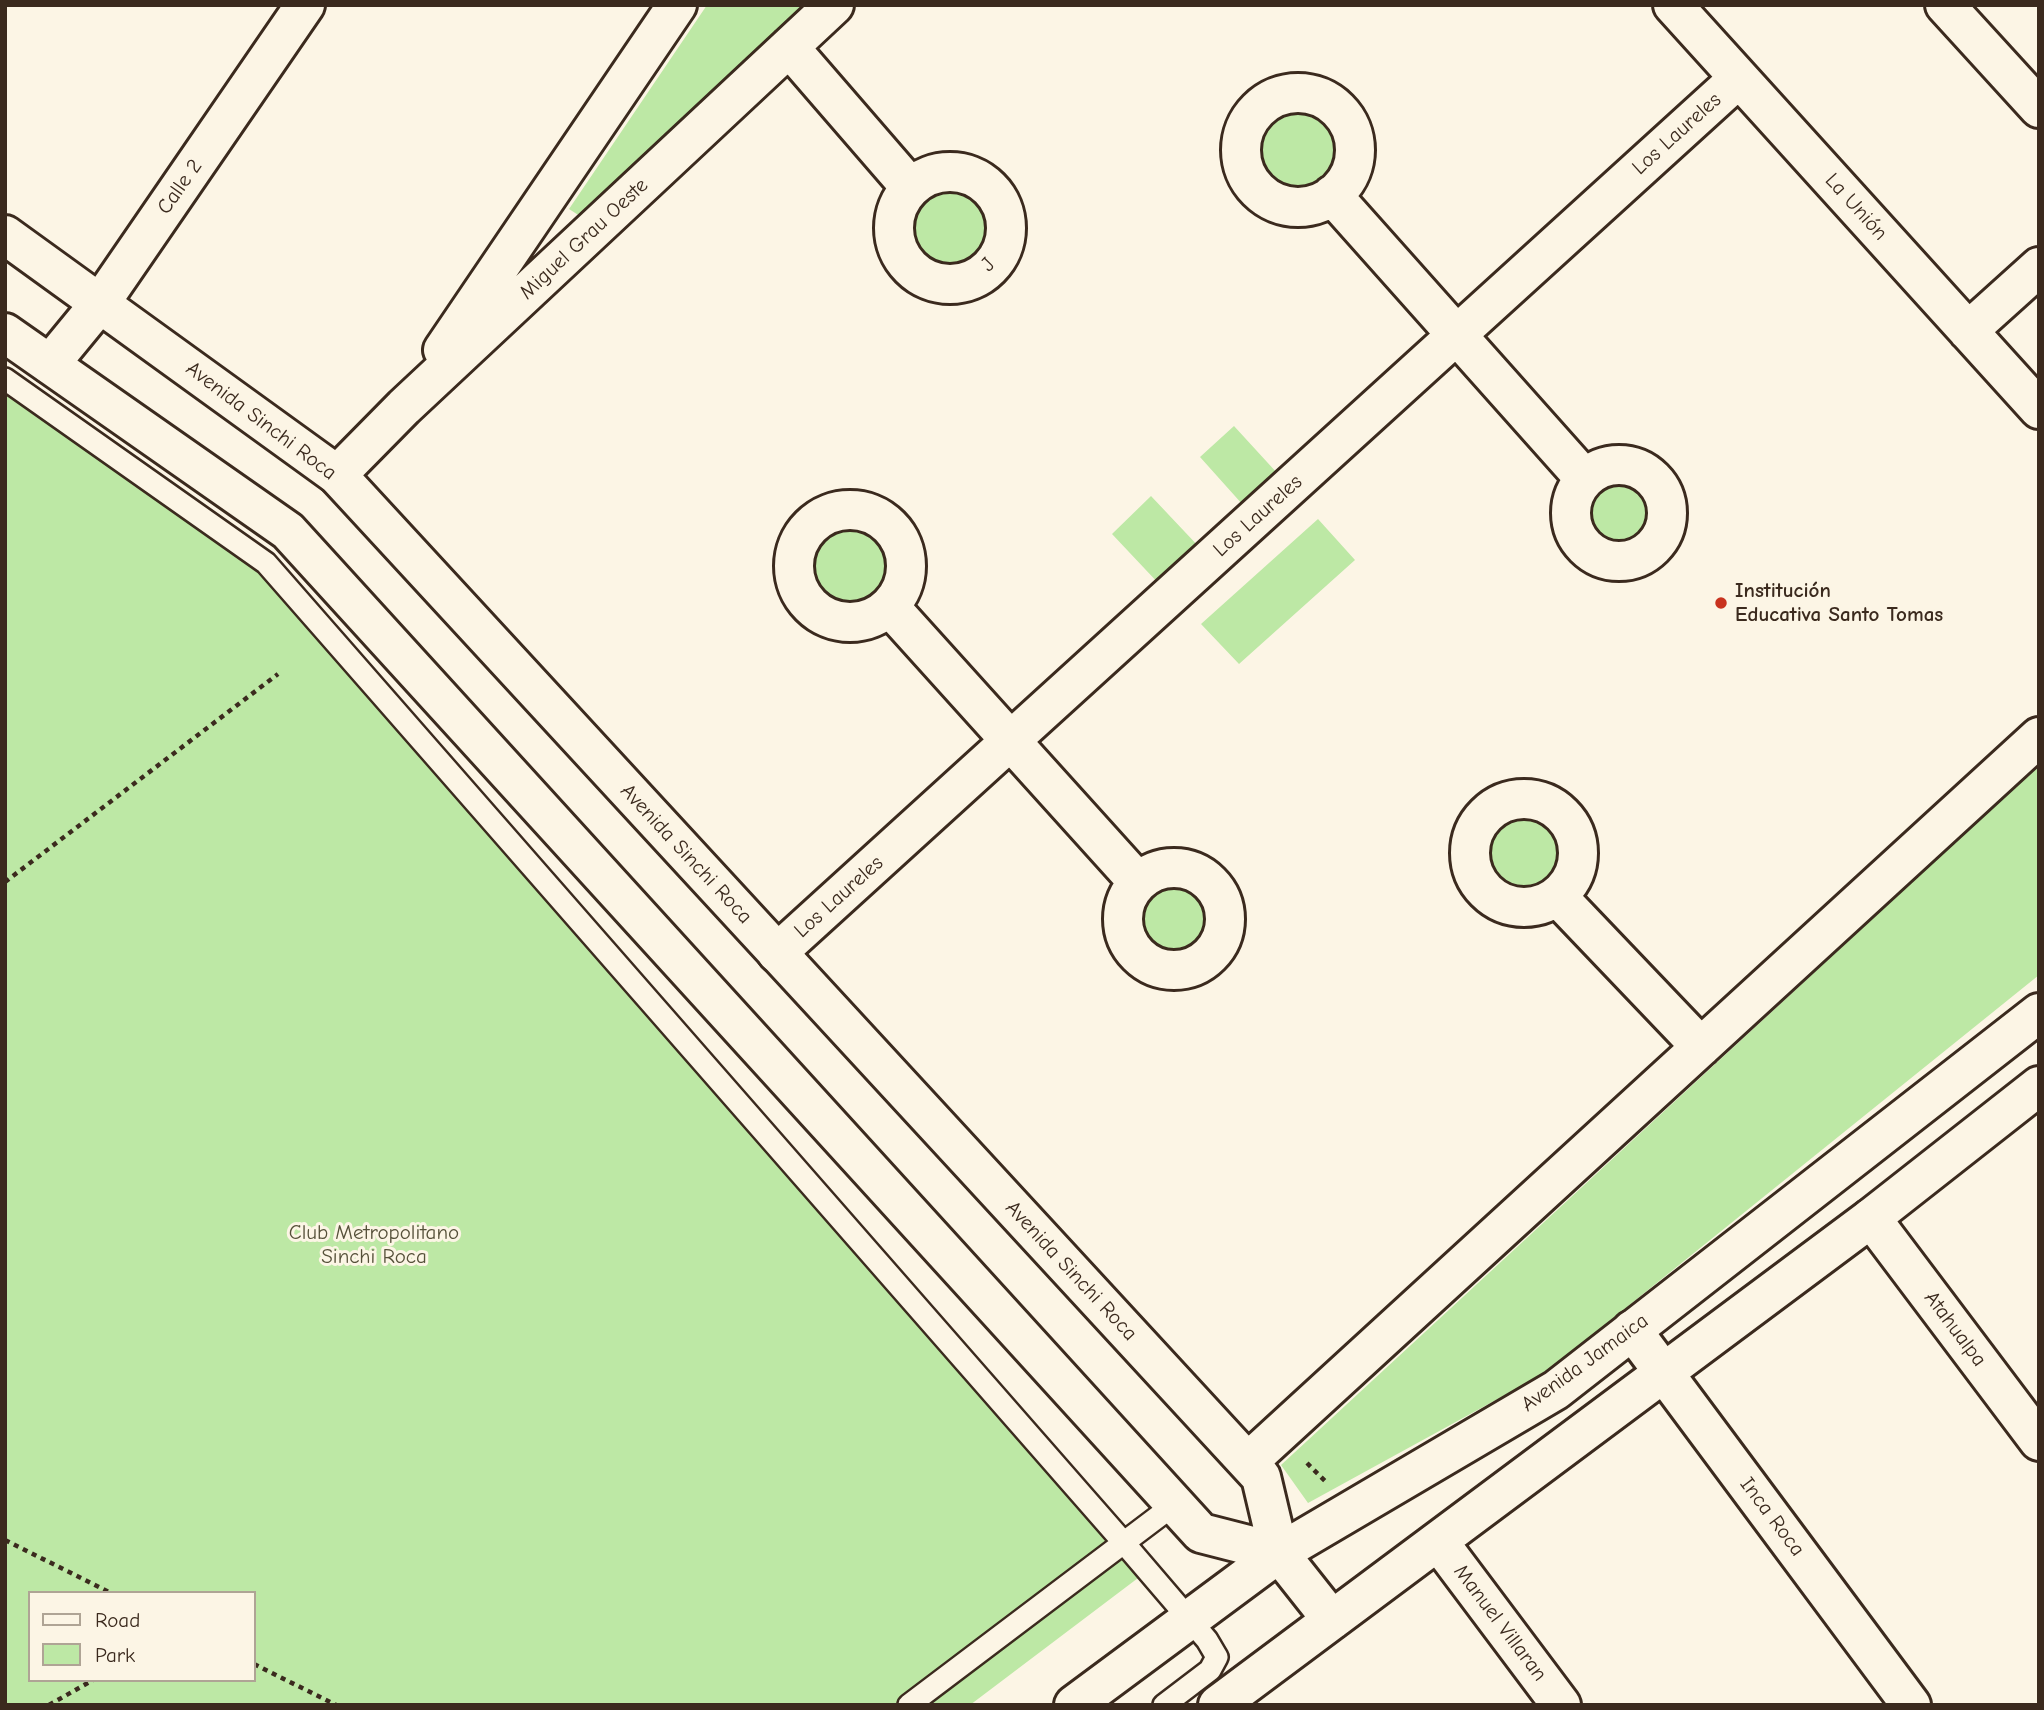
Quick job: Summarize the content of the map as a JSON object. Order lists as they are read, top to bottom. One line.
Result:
{"streets":{"street":["Los Laureles","Calle 2","La Unión","Miguel Grau Oeste","Avenida Sinchi Roca","Atahualpa","Avenida Jamaica","Inca Roca","Manuel Villaran"]},"crossings":[["Los Laureles","La Unión"],["Los Laureles","Avenida Sinchi Roca"],["Calle 2","Avenida Sinchi Roca"],["Miguel Grau Oeste","Avenida Sinchi Roca"],["Avenida Sinchi Roca","Avenida Jamaica"],["Avenida Jamaica","Inca Roca"]],"parks":["Club Metropolitano Sinchi Roca"],"places":["Institución Educativa Santo Tomas"],"legend":["Road","Park"]}
